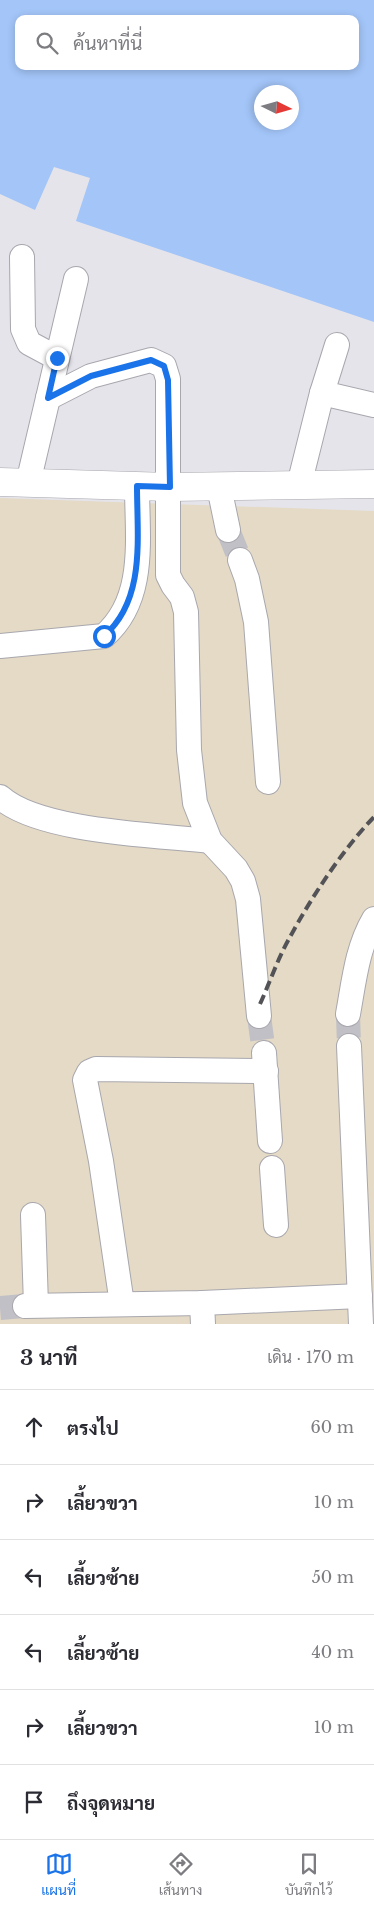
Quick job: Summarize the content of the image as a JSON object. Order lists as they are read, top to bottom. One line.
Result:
{"north":"right","page":{"search":"ค้นหาที่นี่","heading":["3 นาที","เดิน · 170 m"],"list":[["ตรงไป","60 m"],["เลี้ยวขวา","10 m"],["เลี้ยวซ้าย","50 m"],["เลี้ยวซ้าย","40 m"],["เลี้ยวขวา","10 m"],"ถึงจุดหมาย"],"nav":["แผนที่","เส้นทาง","บันทึกไว้"]}}
